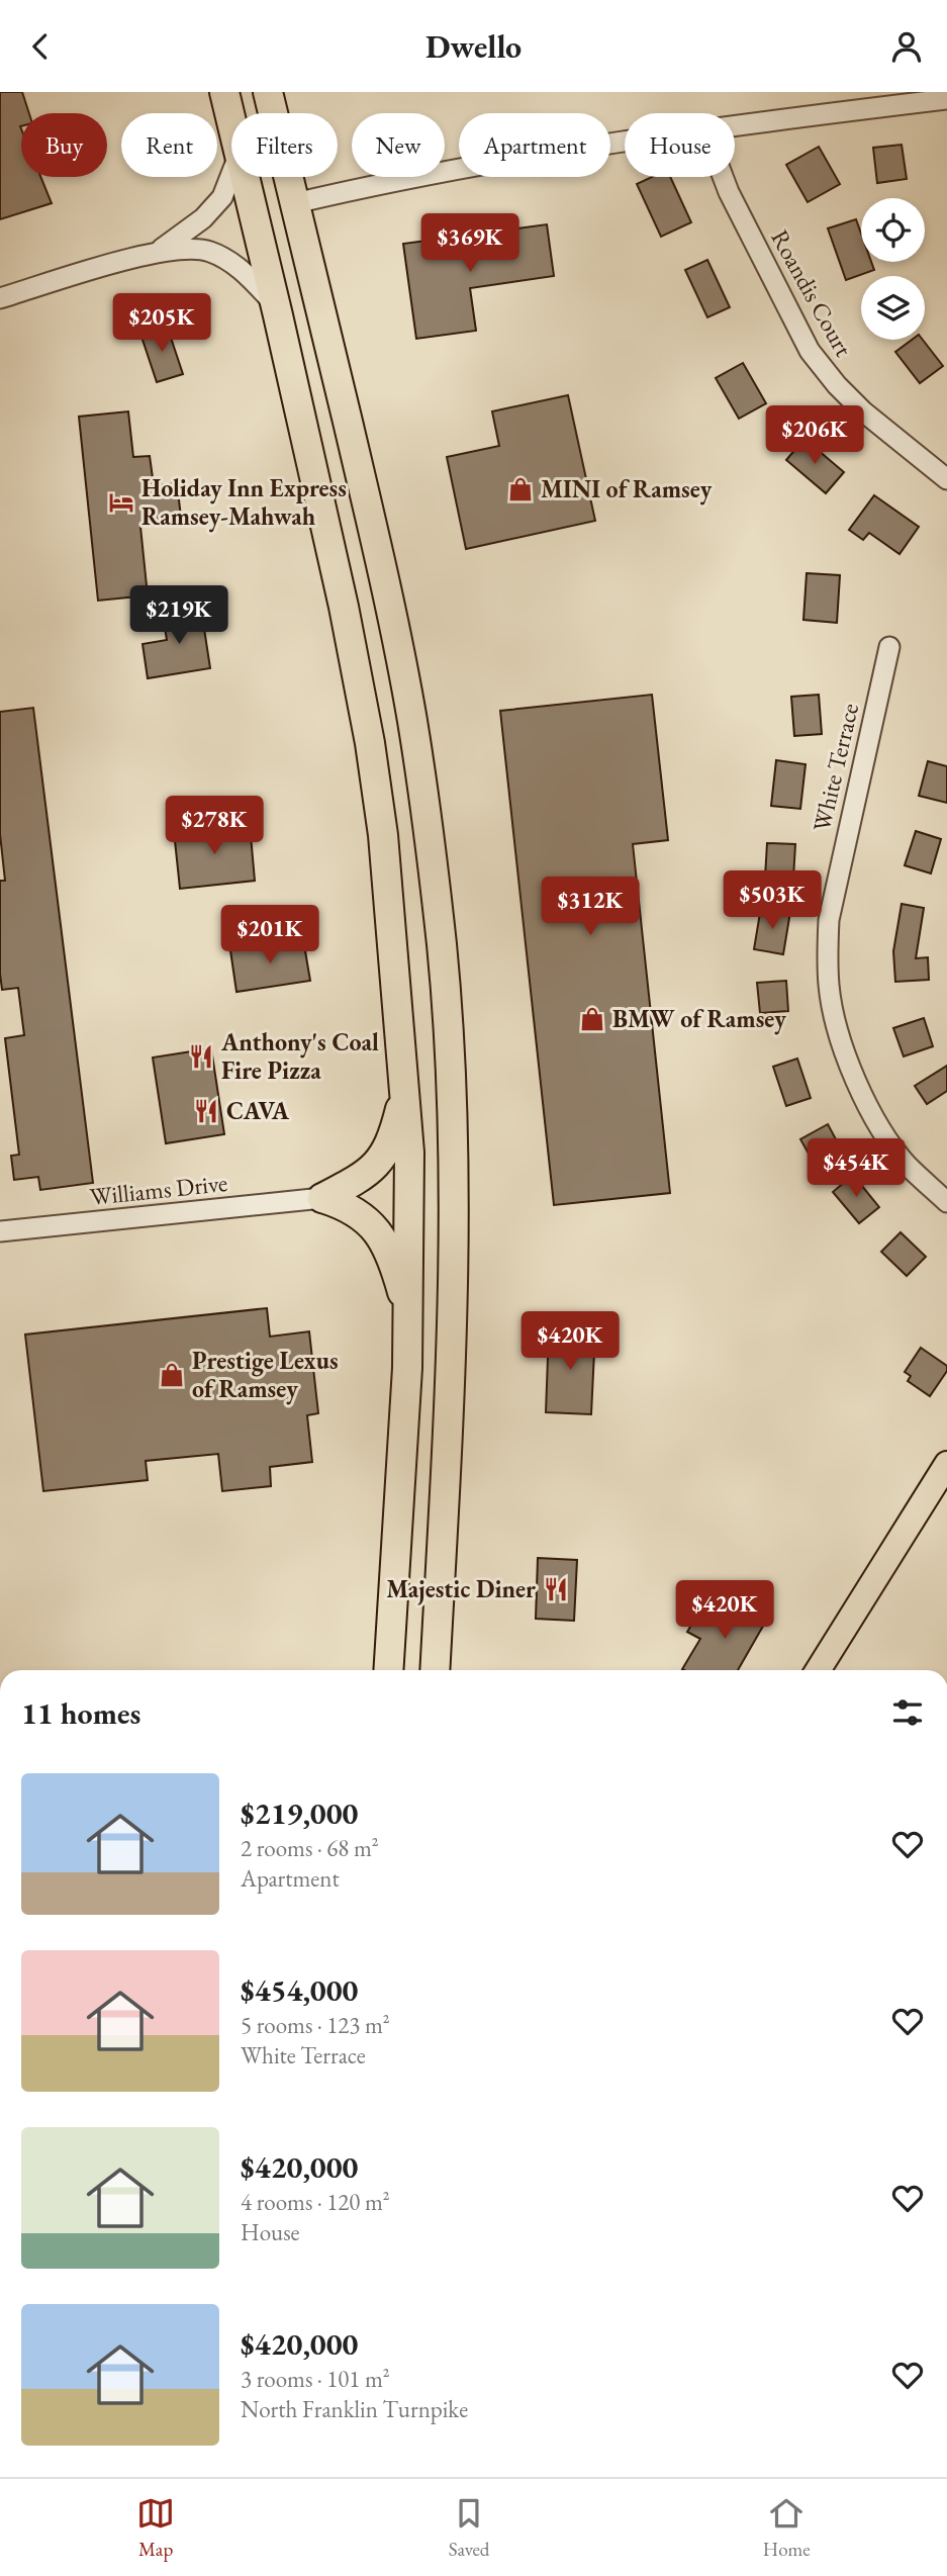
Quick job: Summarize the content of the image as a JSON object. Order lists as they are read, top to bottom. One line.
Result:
{"streets":{"street":["Roandis Court","White Terrace","Williams Drive"]},"places":{"shop":["MINI of Ramsey","BMW of Ramsey","Prestige Lexus of Ramsey"],"hotel":["Holiday Inn Express Ramsey-Mahwah"],"restaurant":["Anthony's Coal Fire Pizza","CAVA","Majestic Diner"]},"page":{"header":"Dwello","chip":["Buy","Rent","Filters","New","Apartment","House"],"price":["$369K","$205K","$206K","$219K","$278K","$503K","$312K","$201K","$454K","$420K","$420K"],"heading":"11 homes","list":[{"name":"$219,000","note":"2 rooms · 68 m² · Apartment"},{"name":"$454,000","note":"5 rooms · 123 m² · White Terrace"},{"name":"$420,000","note":"4 rooms · 120 m² · House"},{"name":"$420,000","note":"3 rooms · 101 m² · North Franklin Turnpike"}],"tabs":["Map","Saved","Home"]}}
